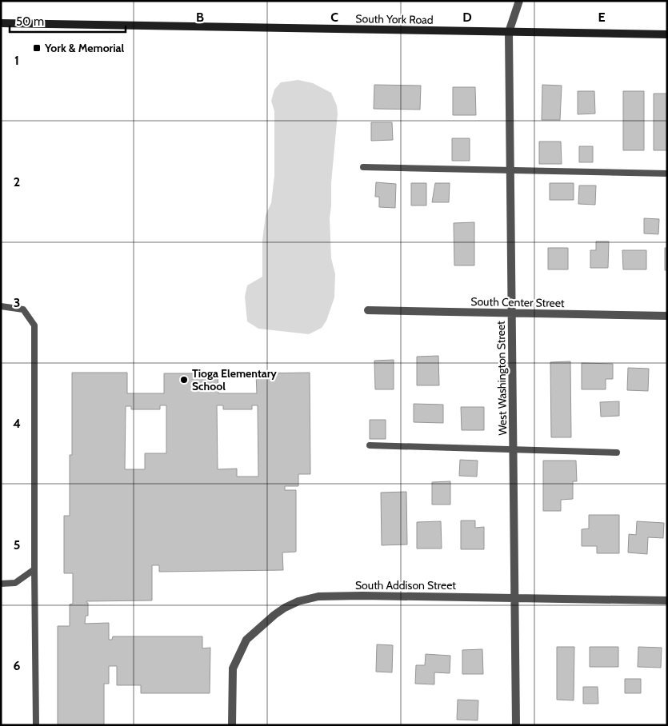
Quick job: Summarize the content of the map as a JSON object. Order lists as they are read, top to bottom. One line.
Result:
{"streets":{"main road":["South York Road"],"street":["South Center Street","West Washington Street","South Addison Street"]},"crossings":[["South York Road","West Washington Street"],["South Center Street","West Washington Street"],["West Washington Street","South Addison Street"]],"places":{"transit":["York & Memorial"],"other":["Tioga Elementary School"]},"scale_bar":"50 m","grid":{"columns":["B","C","D","E"],"rows":["1","2","3","4","5","6"]}}
